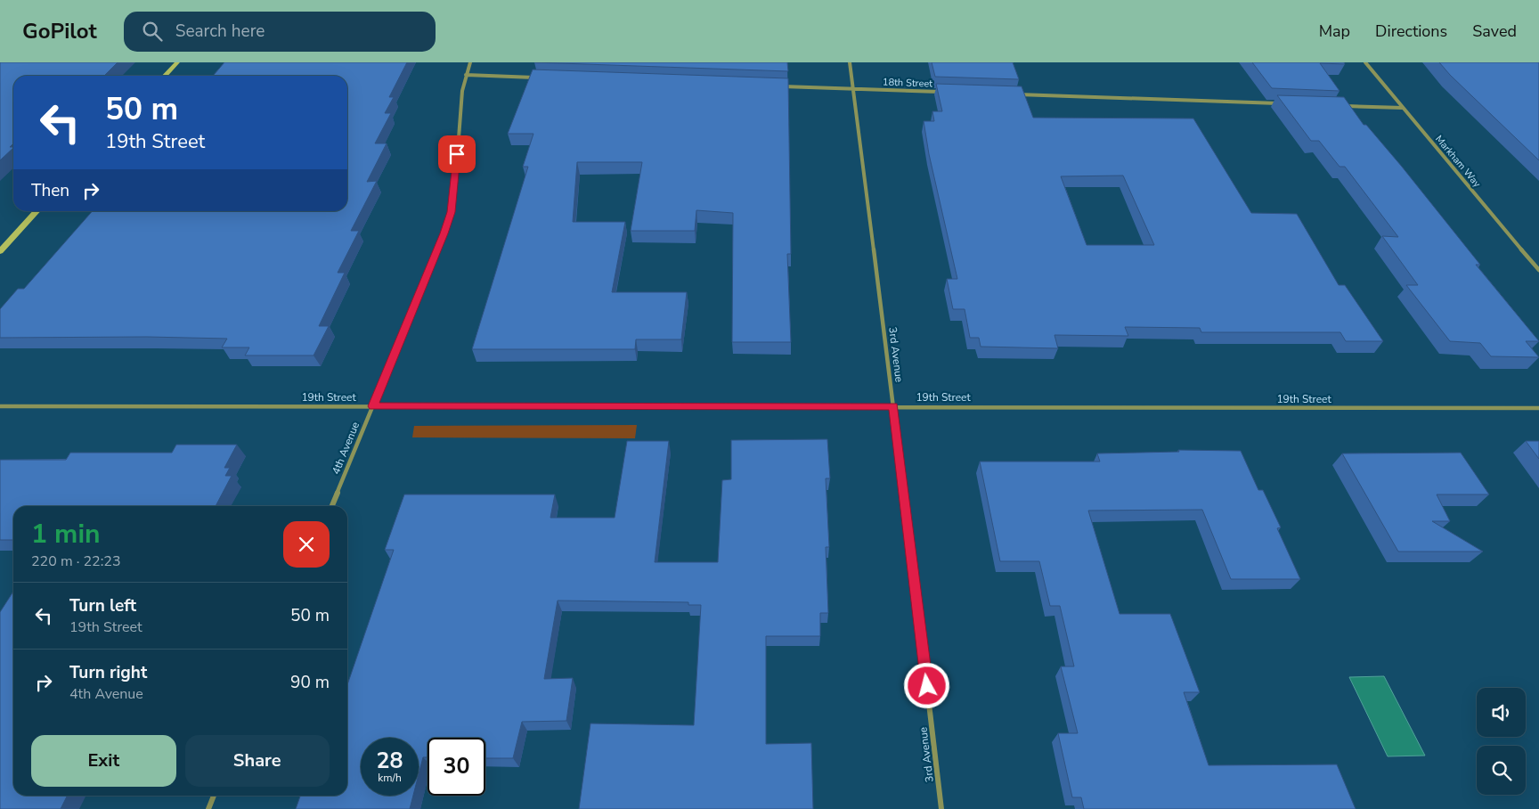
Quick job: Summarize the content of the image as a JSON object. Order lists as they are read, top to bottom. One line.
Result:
{"streets":{"street":["18th Street","Markham Way","3rd Avenue","19th Street","4th Avenue"]},"crossings":[["18th Street","3rd Avenue"],["3rd Avenue","19th Street"],["19th Street","4th Avenue"]],"page":{"header":"GoPilot","search":"Search here","nav":["Map","Directions","Saved"],"turn":["50 m","19th Street"],"then":"Then","heading":["1 min","220 m · 22:23"],"list":[{"name":"Turn left","note":"19th Street","value":"50 m"},{"name":"Turn right","note":"4th Avenue","value":"90 m"}],"buttons":["Exit","Share"],"speed":"28 km/h","limit":"30"}}
